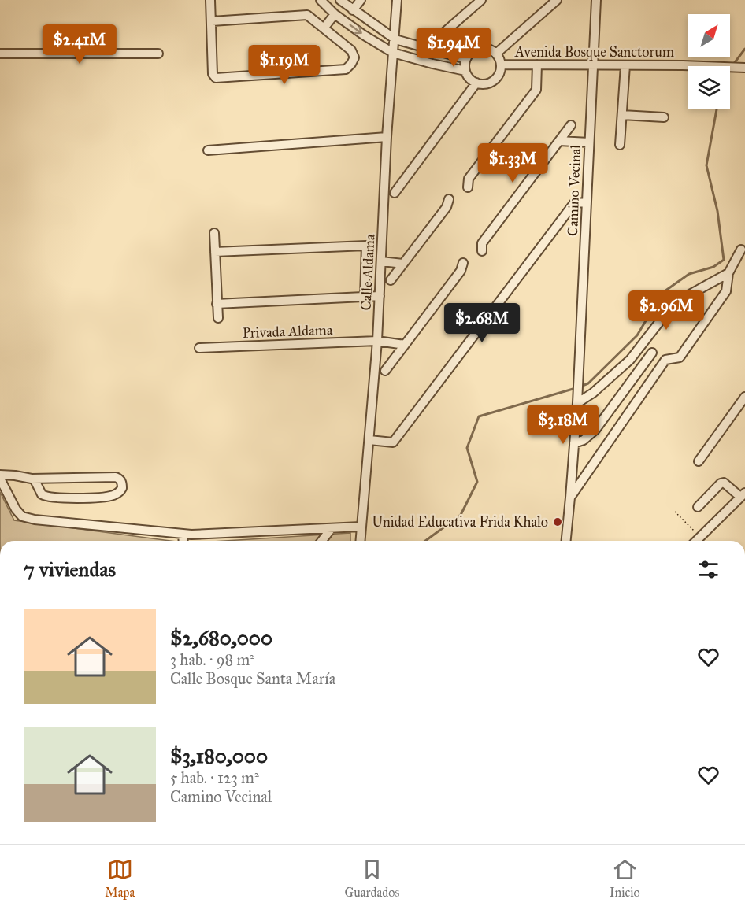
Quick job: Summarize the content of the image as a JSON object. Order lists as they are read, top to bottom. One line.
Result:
{"streets":{"street":["Avenida Bosque Sanctorum","Camino Vecinal","Calle Aldama","Privada Aldama"]},"crossings":[["Avenida Bosque Sanctorum","Camino Vecinal"],["Calle Aldama","Privada Aldama"]],"places":["Unidad Educativa Frida Khalo"],"north":"top right","page":{"price":["$2.41M","$1.94M","$1.19M","$1.33M","$2.96M","$2.68M","$3.18M"],"heading":"7 viviendas","list":[{"name":"$2,680,000","note":"3 hab. · 98 m² · Calle Bosque Santa María"},{"name":"$3,180,000","note":"5 hab. · 123 m² · Camino Vecinal"}],"tabs":["Mapa","Guardados","Inicio"]}}
